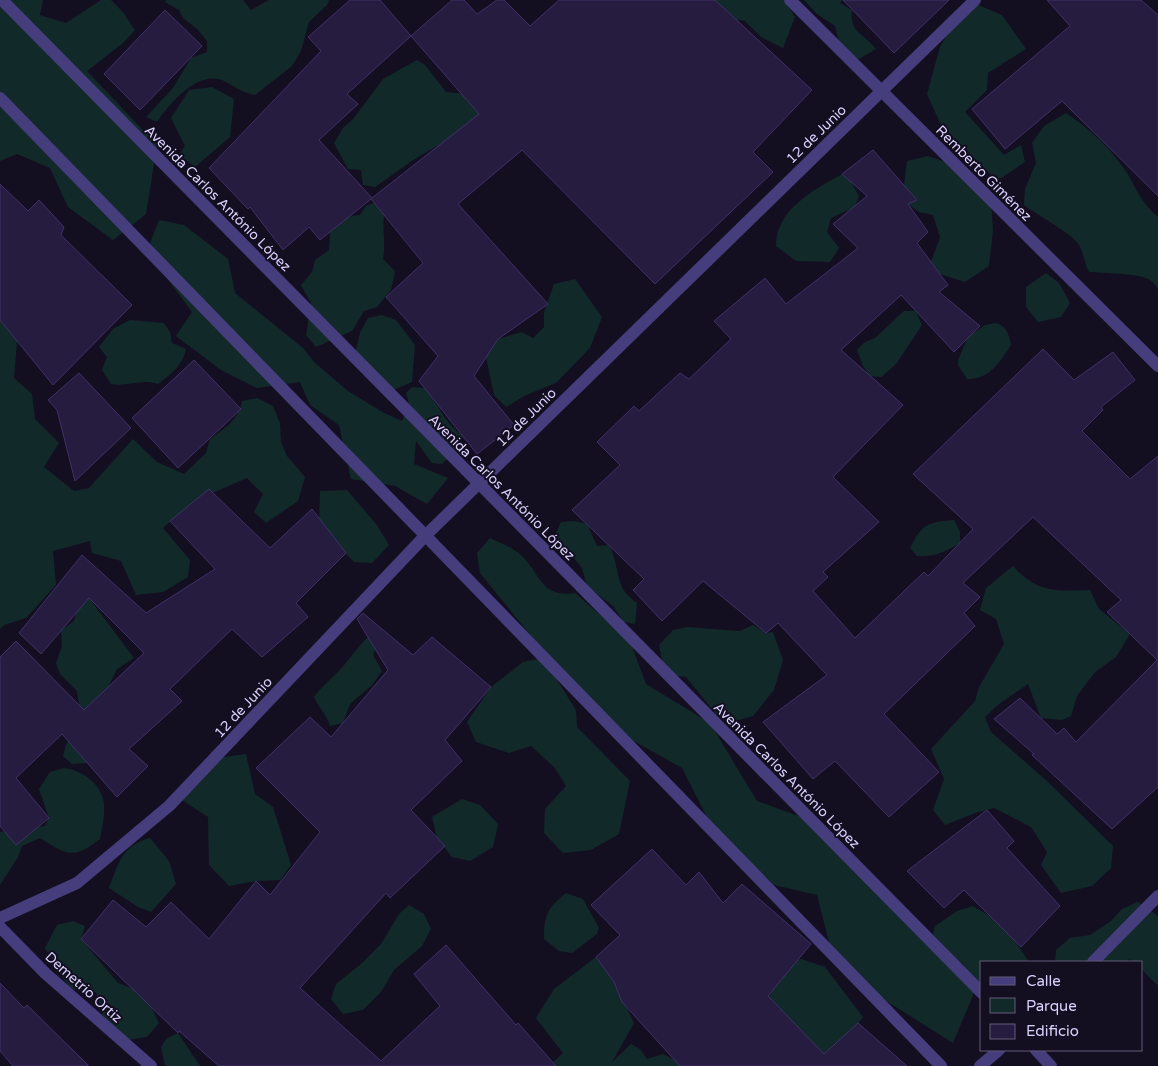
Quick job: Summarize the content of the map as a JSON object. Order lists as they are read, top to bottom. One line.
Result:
{"streets":{"street":["12 de Junio","Remberto Giménez","Avenida Carlos António López","Demetrio Ortiz"]},"crossings":[["12 de Junio","Remberto Giménez"],["12 de Junio","Avenida Carlos António López"]],"legend":["Calle","Parque","Edificio"]}
